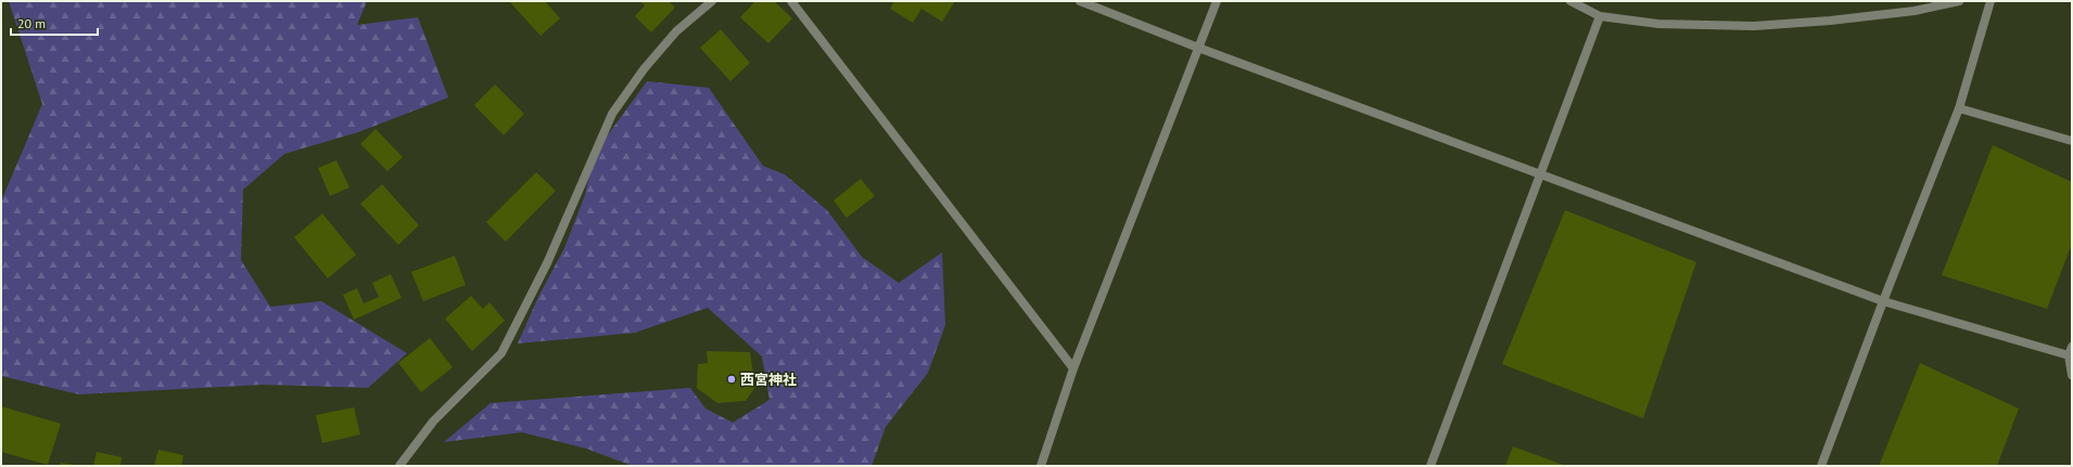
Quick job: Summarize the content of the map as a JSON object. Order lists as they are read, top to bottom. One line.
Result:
{"places":["西宮神社"],"scale_bar":"20 m"}
